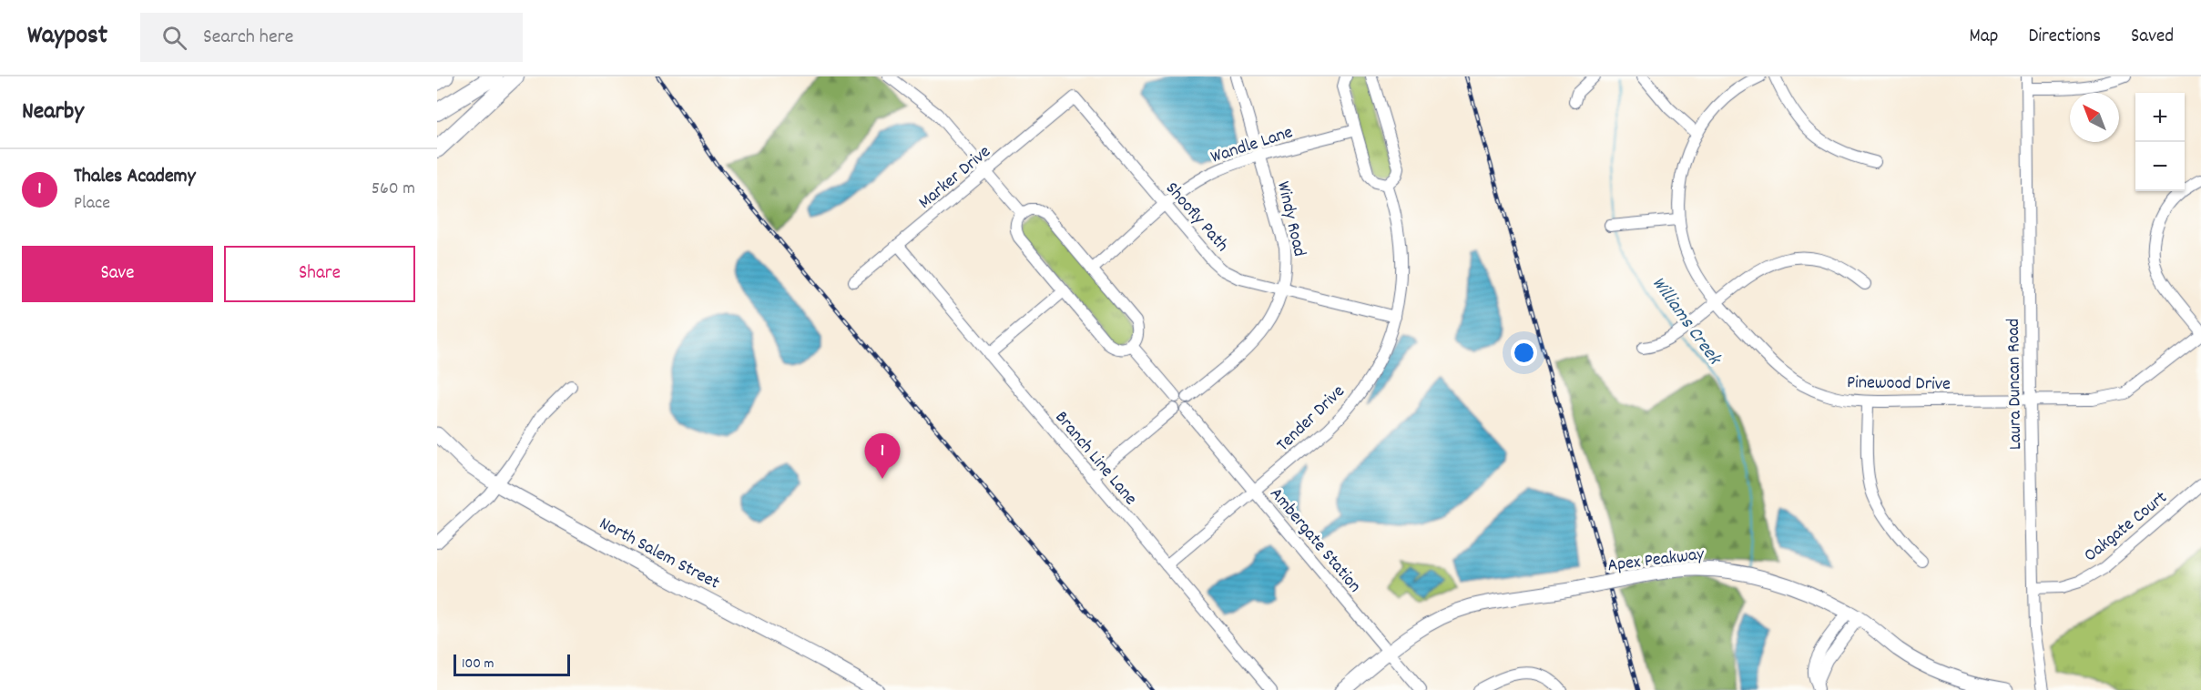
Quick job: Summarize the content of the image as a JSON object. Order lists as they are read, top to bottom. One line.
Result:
{"streets":{"main road":["North Salem Street","Apex Peakway"],"street":["Wandle Lane","Marker Drive","Shoofly Path","Windy Road","Pinewood Drive","Laura Duncan Road","Tender Drive","Branch Line Lane","Oakgate Court","Ambergate Station"]},"crossings":[["Wandle Lane","Shoofly Path"],["Wandle Lane","Windy Road"],["Marker Drive","Shoofly Path"],["Marker Drive","Branch Line Lane"],["Shoofly Path","Windy Road"],["Shoofly Path","Tender Drive"],["Windy Road","Ambergate Station"],["Pinewood Drive","Laura Duncan Road"],["Laura Duncan Road","Oakgate Court"],["Tender Drive","Branch Line Lane"],["Tender Drive","Ambergate Station"],["Ambergate Station","Apex Peakway"]],"water":["Williams Creek"],"scale_bar":"100 m","north":"top left","page":{"header":"Waypost","search":"Search here","nav":["Map","Directions","Saved"],"heading":"Nearby","map_buttons":["+","−"],"list":[{"mark":"1","name":"Thales Academy","note":"Place","value":"560 m"}],"buttons":["Save","Share"],"pins":"1","scale":"100 m"}}
